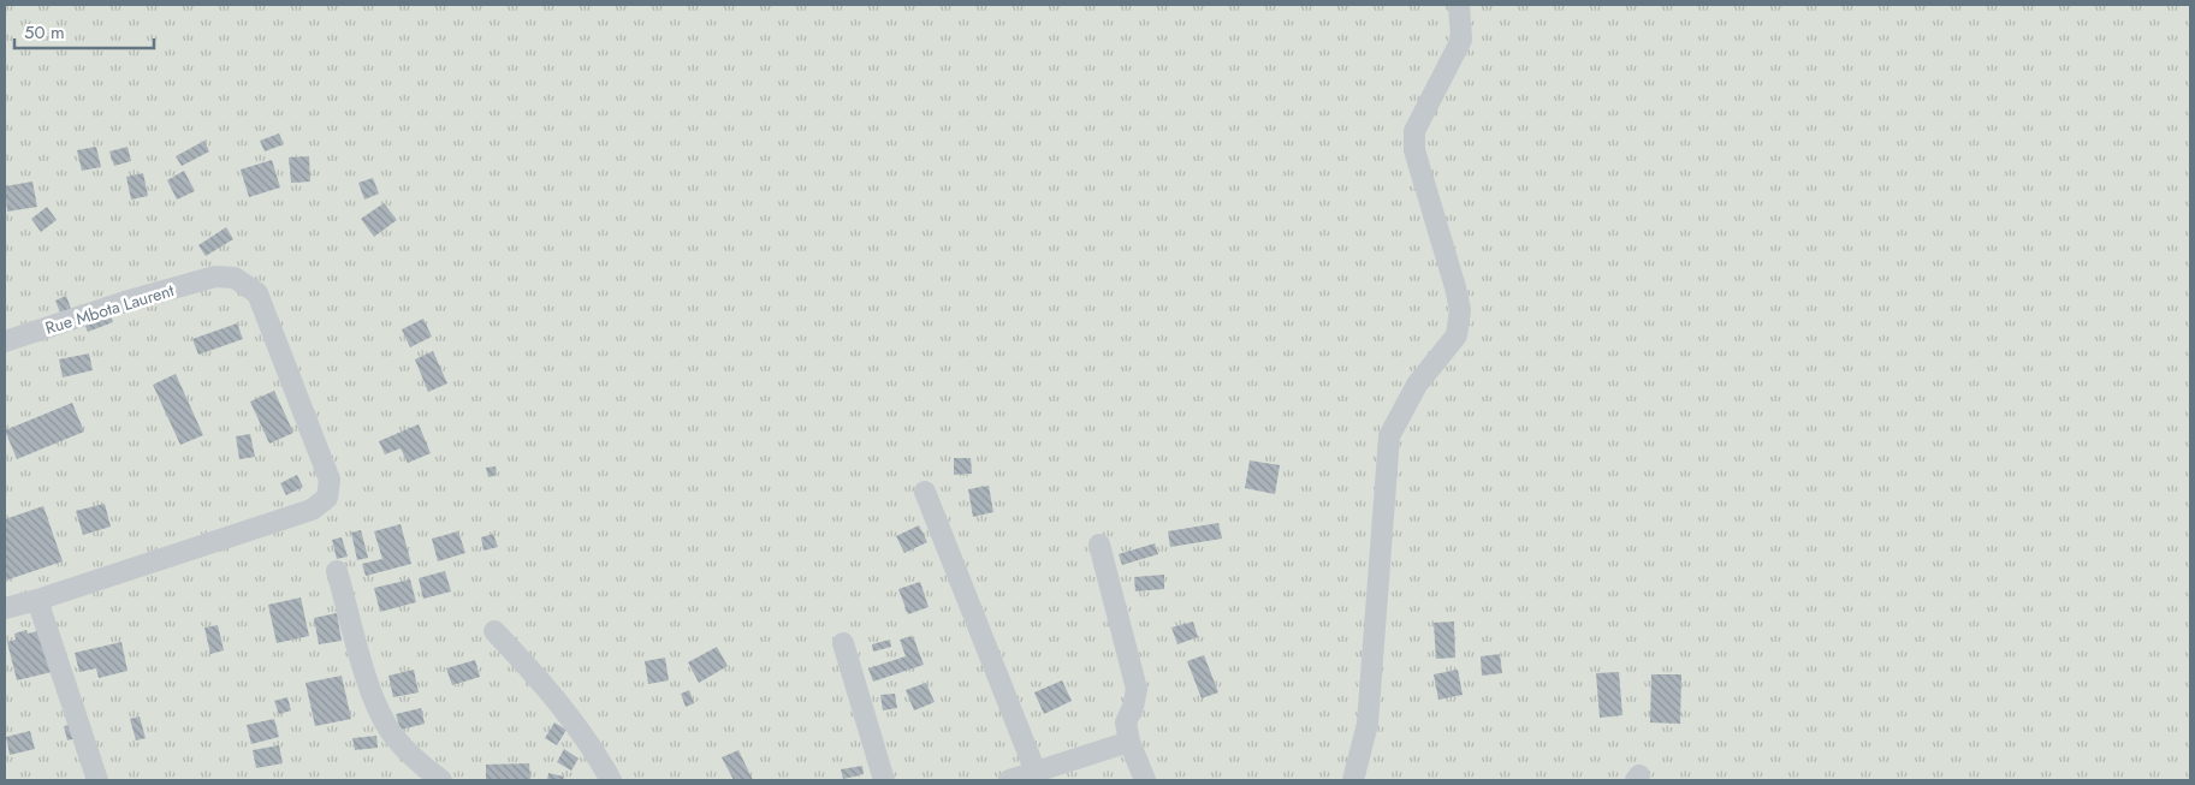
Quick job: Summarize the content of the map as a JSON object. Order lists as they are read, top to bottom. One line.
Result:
{"streets":{"street":["Rue Mbota Laurent"]},"scale_bar":"50 m"}
